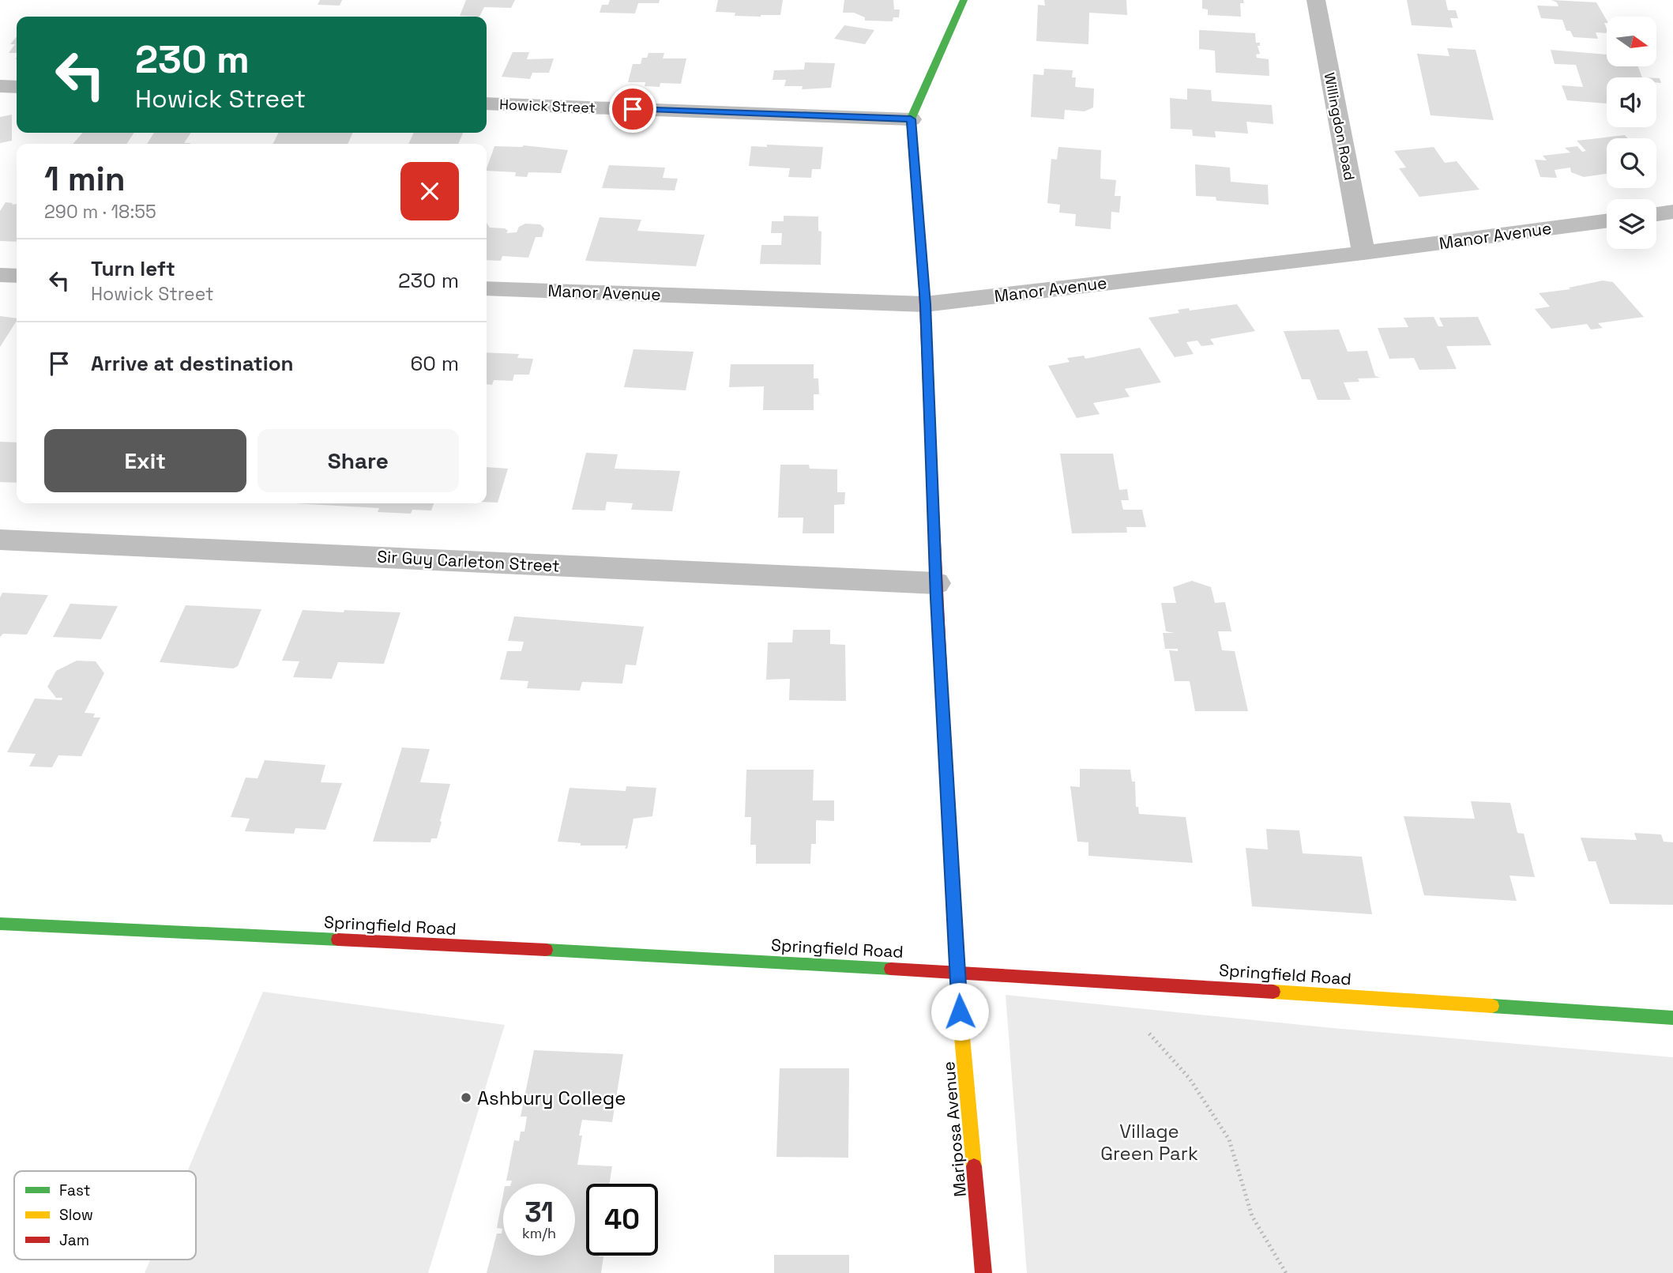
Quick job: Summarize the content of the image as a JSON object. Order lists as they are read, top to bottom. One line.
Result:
{"streets":{"street":["Howick Street","Willingdon Road","Manor Avenue","Sir Guy Carleton Street","Springfield Road","Mariposa Avenue"]},"crossings":[["Howick Street","Mariposa Avenue"],["Willingdon Road","Manor Avenue"],["Manor Avenue","Mariposa Avenue"],["Sir Guy Carleton Street","Mariposa Avenue"],["Springfield Road","Mariposa Avenue"]],"parks":["Village Green Park"],"places":["Ashbury College"],"legend":["Fast","Slow","Jam"],"north":"right","page":{"turn":["230 m","Howick Street"],"heading":["1 min","290 m · 18:55"],"list":[{"name":"Turn left","note":"Howick Street","value":"230 m"},{"name":"Arrive at destination","value":"60 m"}],"buttons":["Exit","Share"],"speed":"31 km/h","limit":"40"}}
